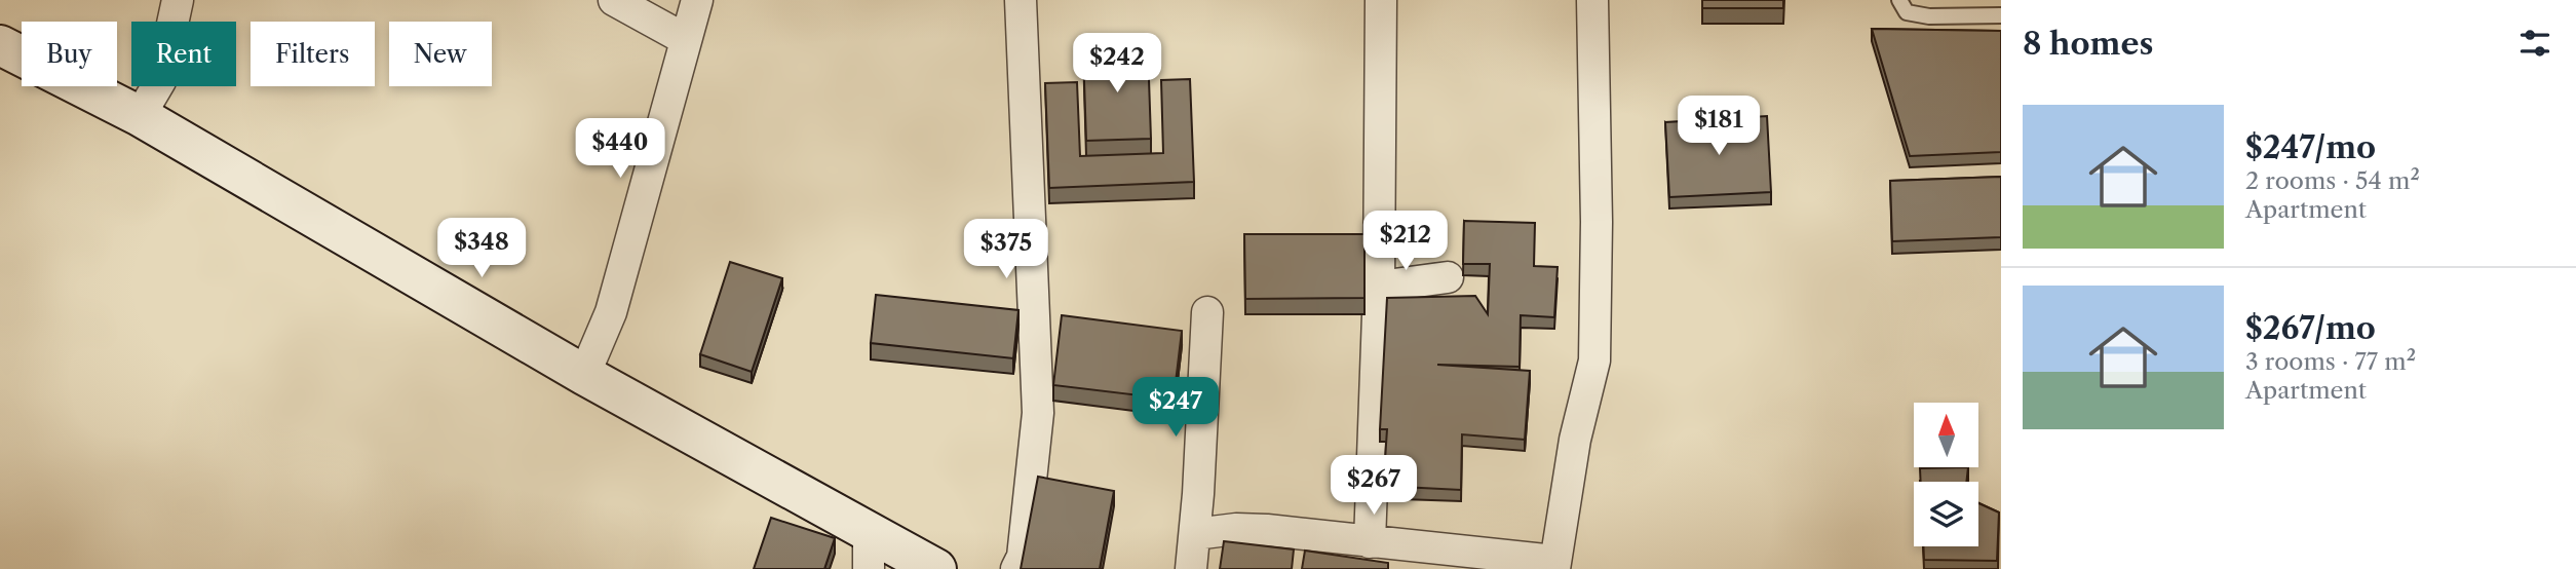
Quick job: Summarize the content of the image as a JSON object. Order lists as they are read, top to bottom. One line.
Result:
{"north":"top","page":{"heading":"8 homes","chip":["Buy","Rent","Filters","New"],"price":["$242","$181","$440","$212","$348","$375","$247","$267"],"list":[{"name":"$247/mo","note":"2 rooms · 54 m² · Apartment"},{"name":"$267/mo","note":"3 rooms · 77 m² · Apartment"}]}}
